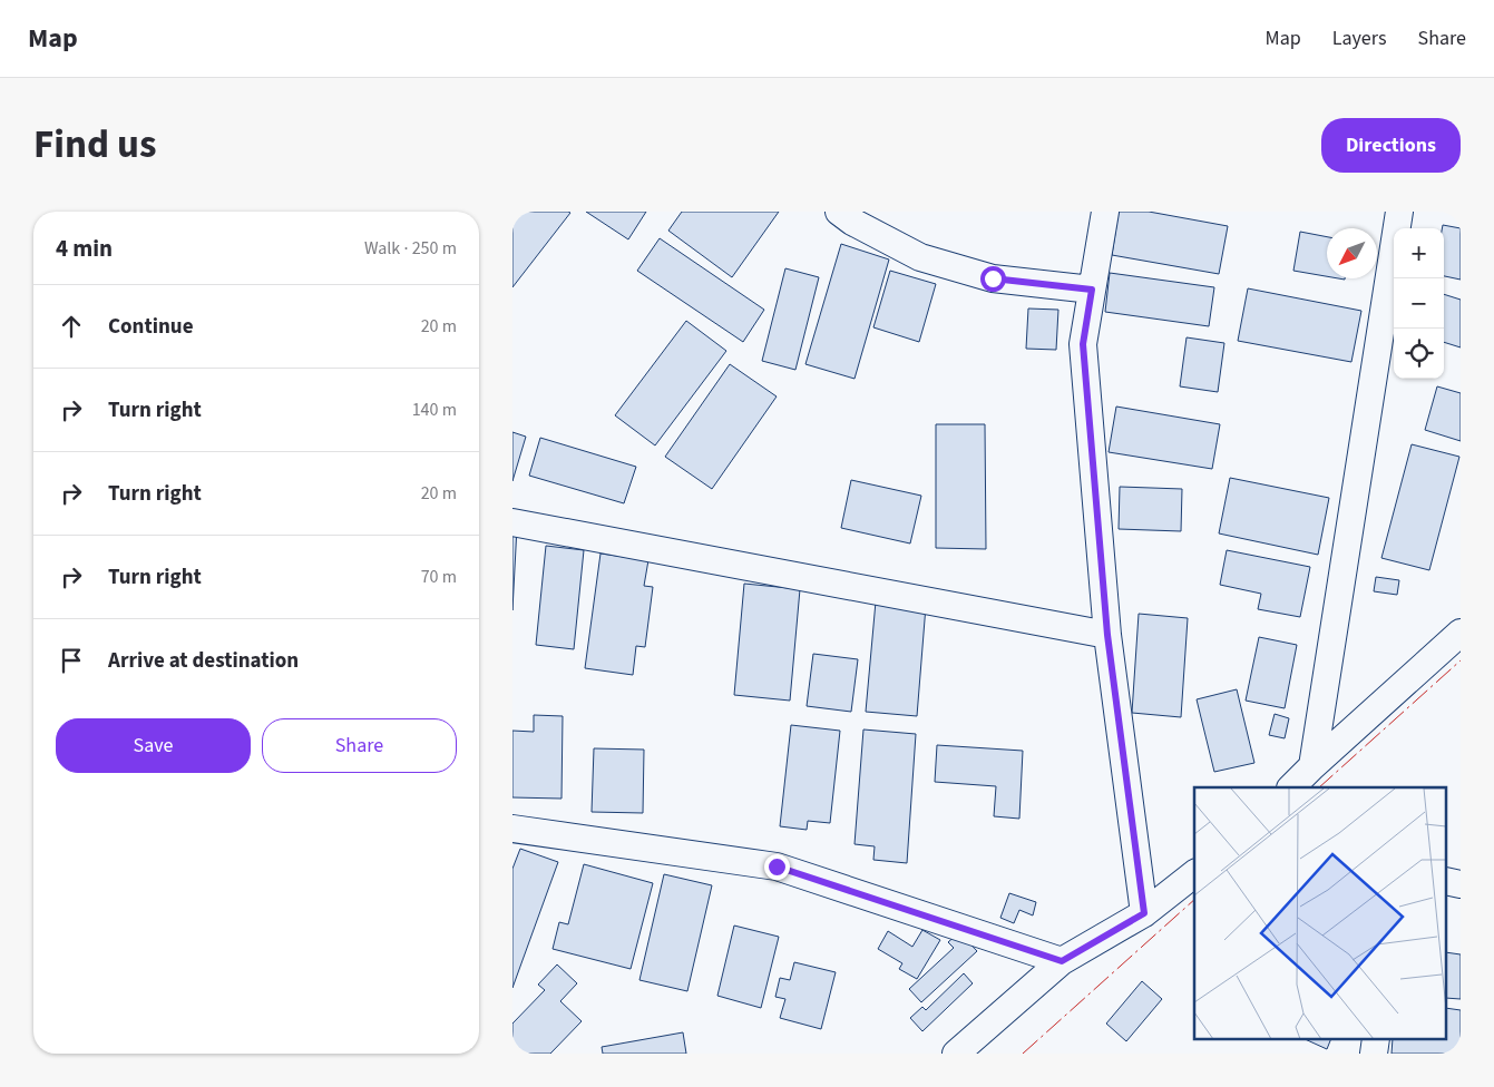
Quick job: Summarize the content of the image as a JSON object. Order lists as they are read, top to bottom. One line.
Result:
{"north":"bottom left","page":{"header":"Map","nav":["Map","Layers","Share"],"title":"Find us","buttons":["Directions",["Save","Share"]],"heading":["4 min","Walk · 250 m"],"map_buttons":["+","−"],"list":[["Continue","20 m"],["Turn right","140 m"],["Turn right","20 m"],["Turn right","70 m"],"Arrive at destination"]}}
